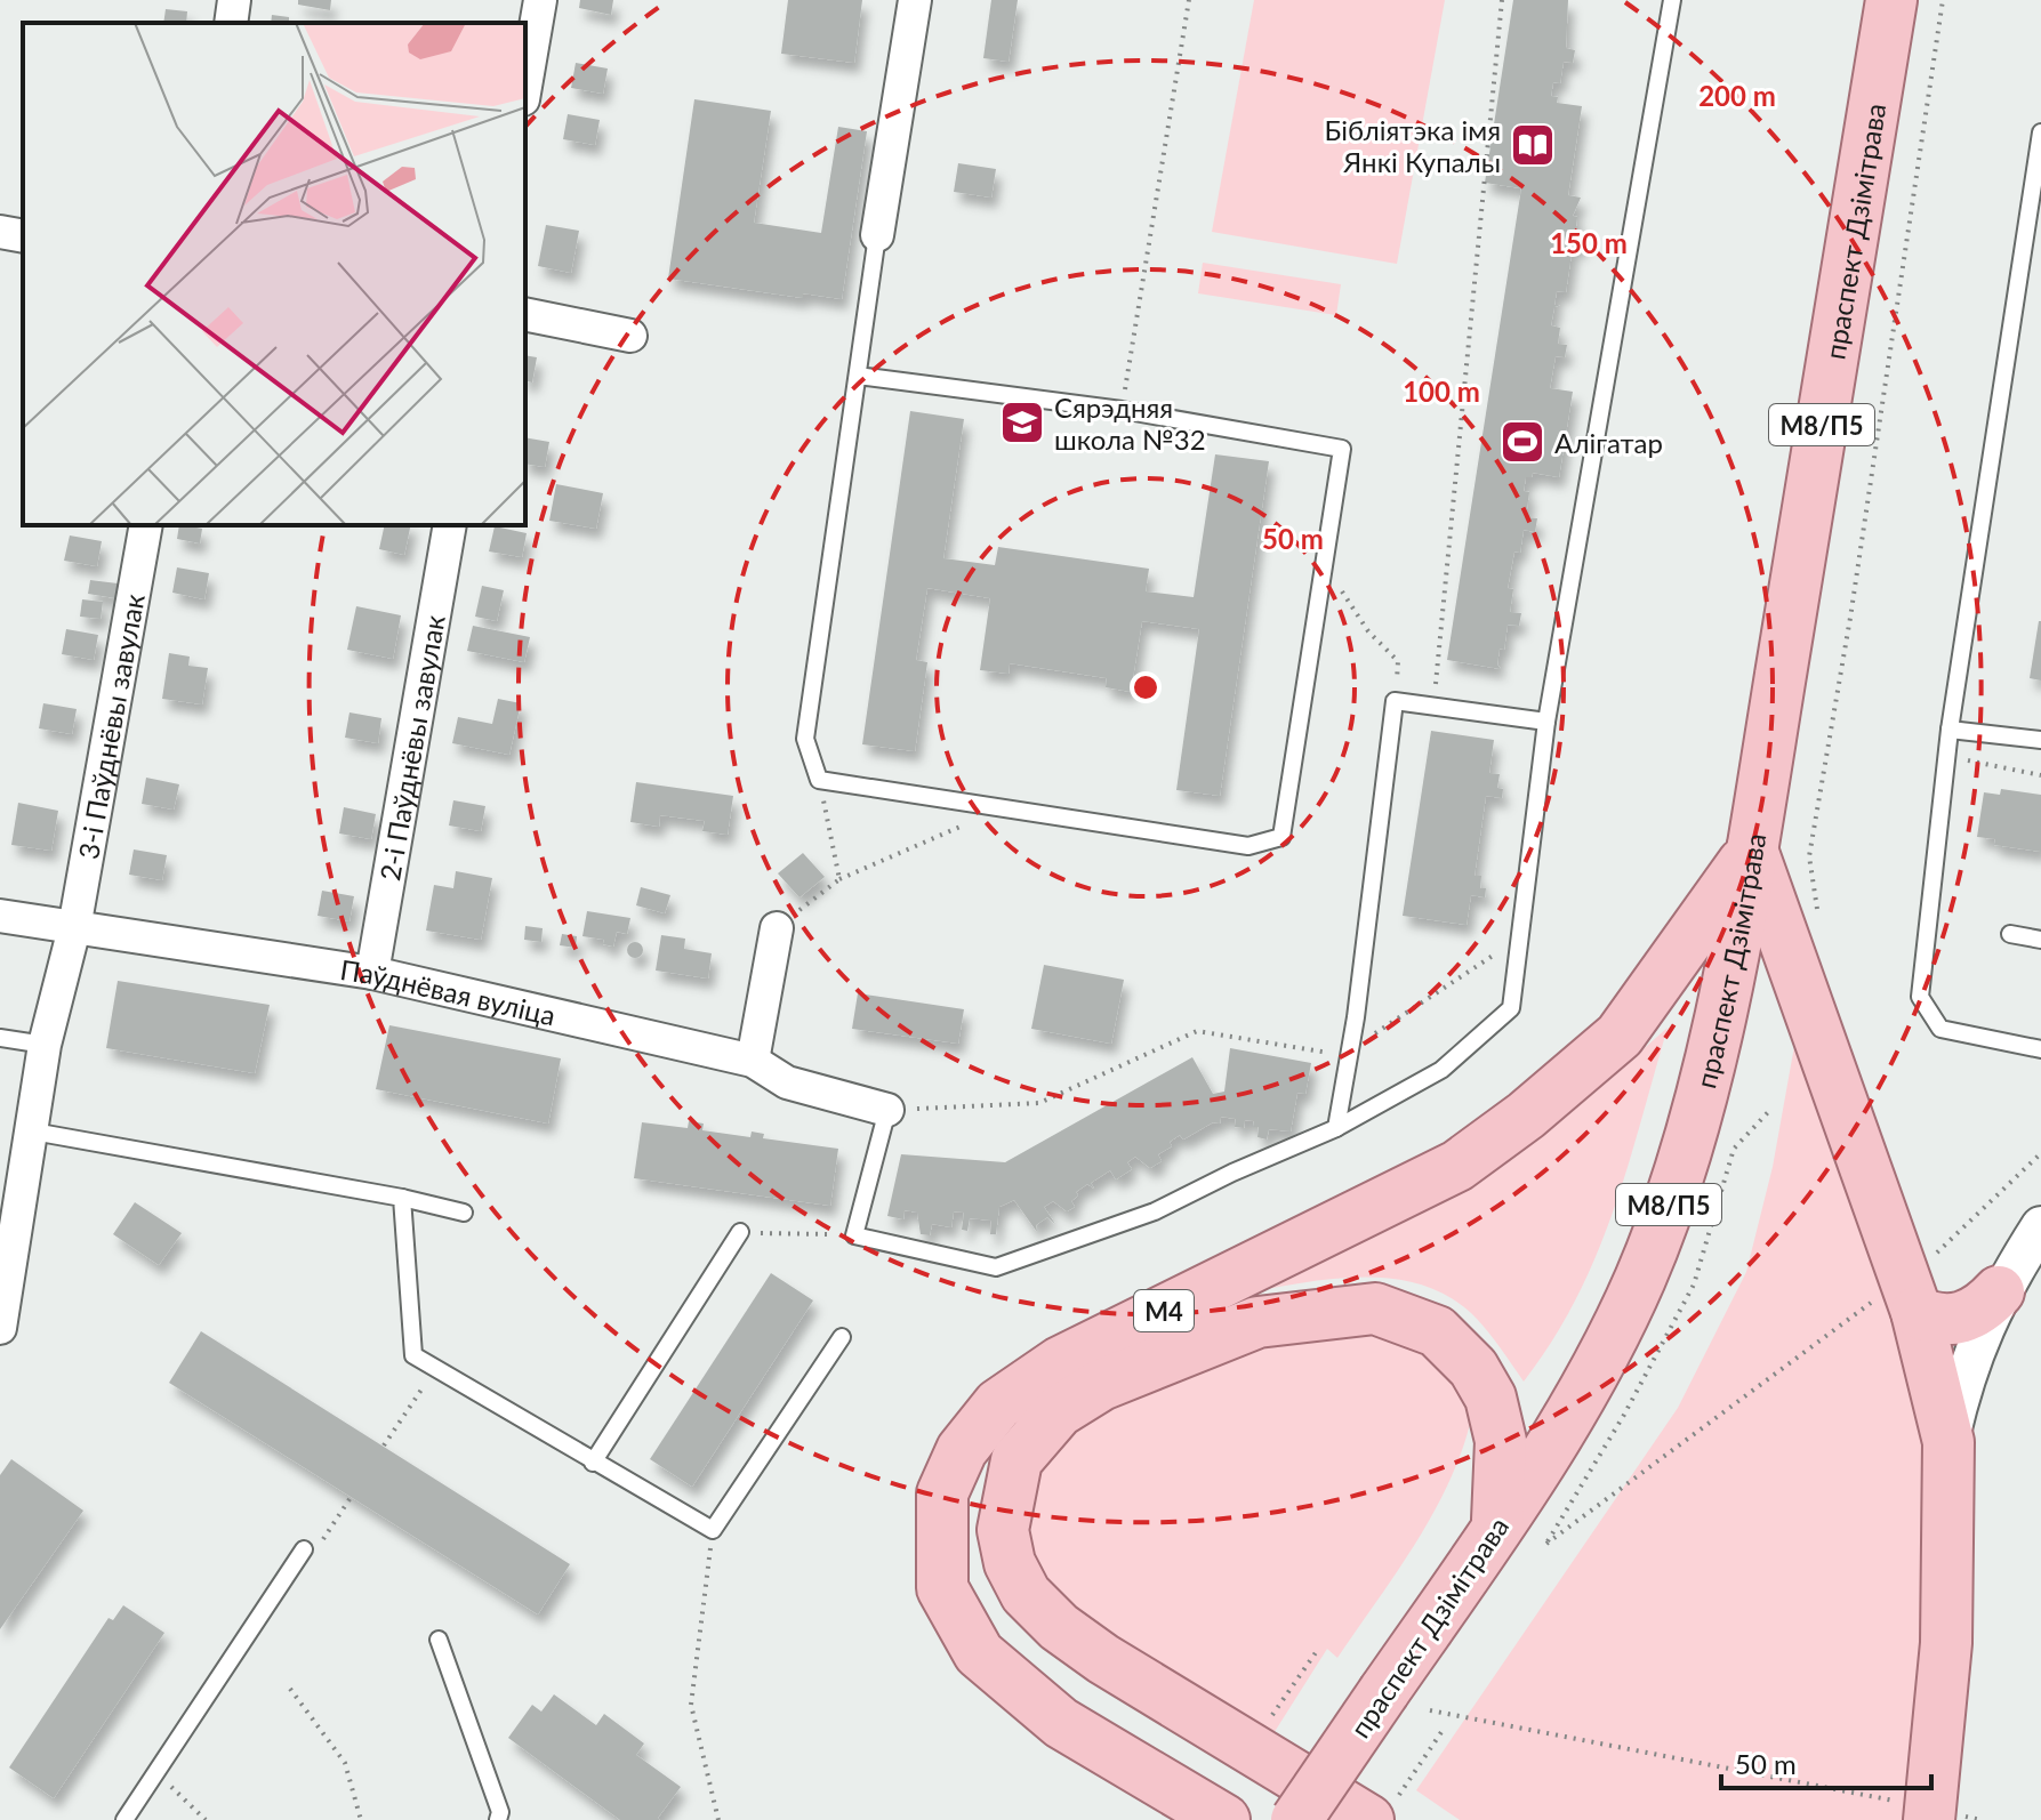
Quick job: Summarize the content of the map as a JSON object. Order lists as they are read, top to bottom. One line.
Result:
{"streets":{"main road":["праспект Дзімітрава","М8/П5","М4"],"street":["3-і Паўднёвы завулак","2-і Паўднёвы завулак","Паўднёвая вуліца"]},"crossings":[["праспект Дзімітрава","М4"],["3-і Паўднёвы завулак","Паўднёвая вуліца"],["2-і Паўднёвы завулак","Паўднёвая вуліца"]],"places":{"library":["Бібліятэка імя Янкі Купалы"],"school or university":["Сярэдняя школа №32"],"sports":["Алігатар"]},"scale_bar":"50 m","rings":["200 m","150 m","100 m","50 m"]}
